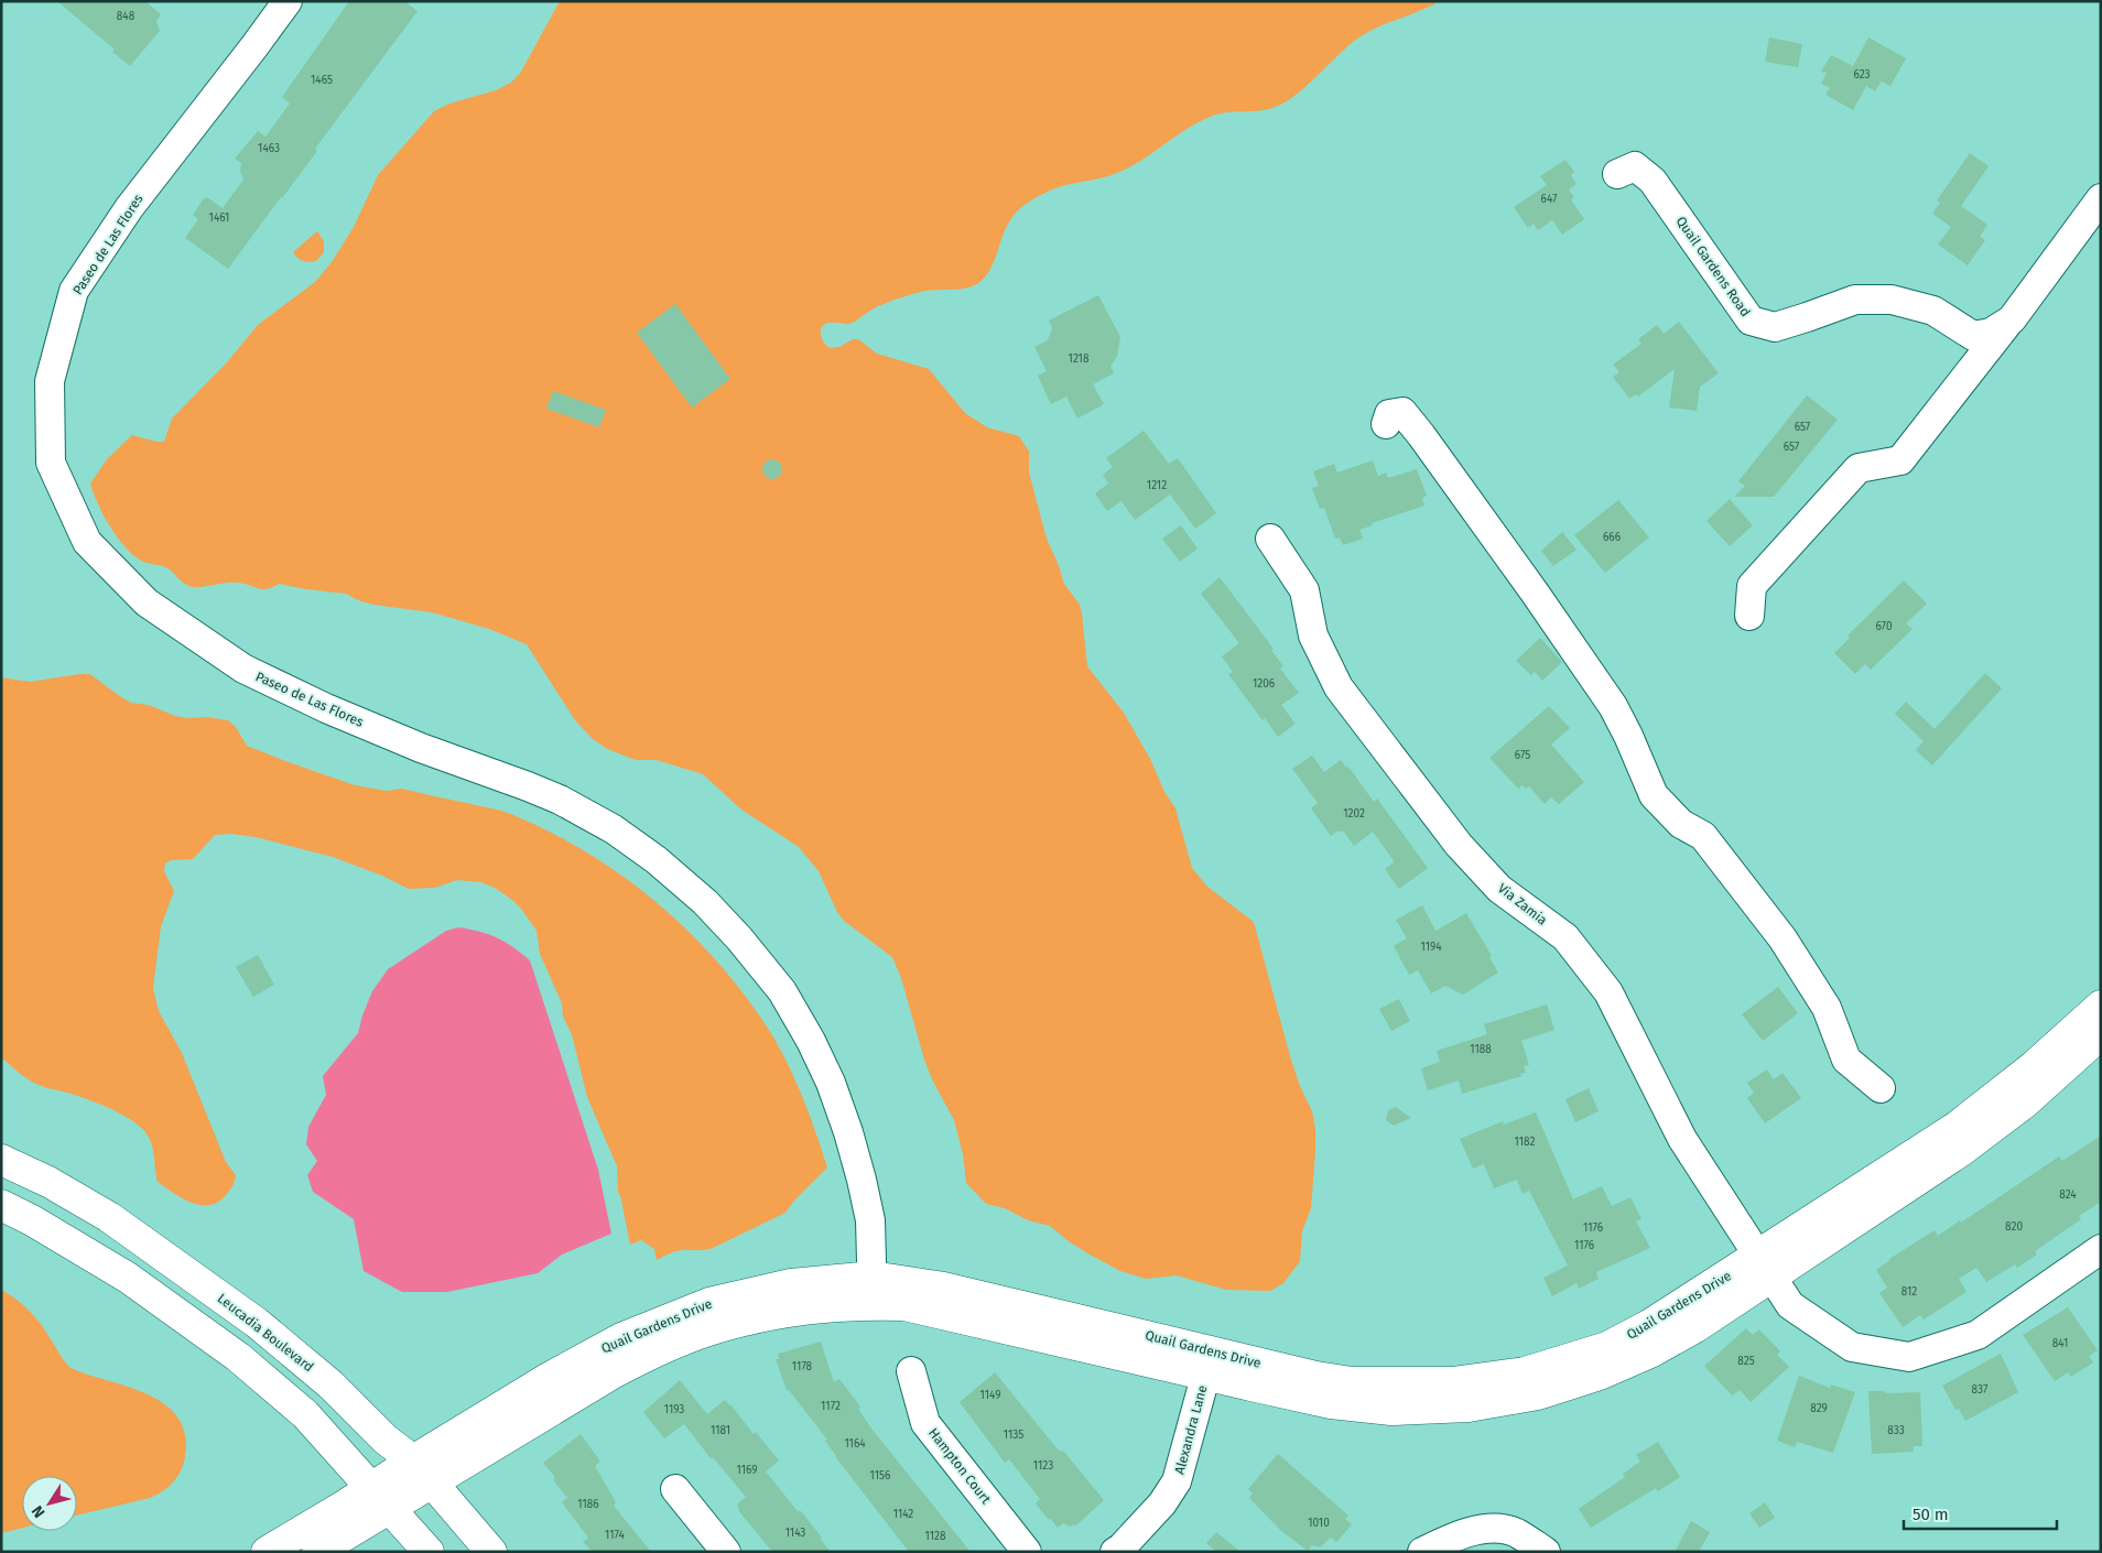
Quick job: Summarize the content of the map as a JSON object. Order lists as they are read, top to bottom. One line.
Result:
{"streets":{"main road":["Quail Gardens Drive","Leucadia Boulevard"],"street":["Paseo de Las Flores","Quail Gardens Road","Via Zamia","Alexandra Lane","Hampton Court"]},"crossings":[["Paseo de Las Flores","Quail Gardens Drive"],["Via Zamia","Quail Gardens Drive"],["Quail Gardens Drive","Leucadia Boulevard"],["Quail Gardens Drive","Alexandra Lane"]],"house_numbers":["848","623","1465","1463","647","1461","1218","657","657","1212","666","670","1206","675","1202","1194","1188","1182","824","820","1176","1176","812","841","825","1178","837","1149","1172","829","1193","1181","833","1135","1164","1123","1169","1156","1186","1142","1010","1143","1174","1128"],"scale_bar":"50 m","north":"bottom left"}
